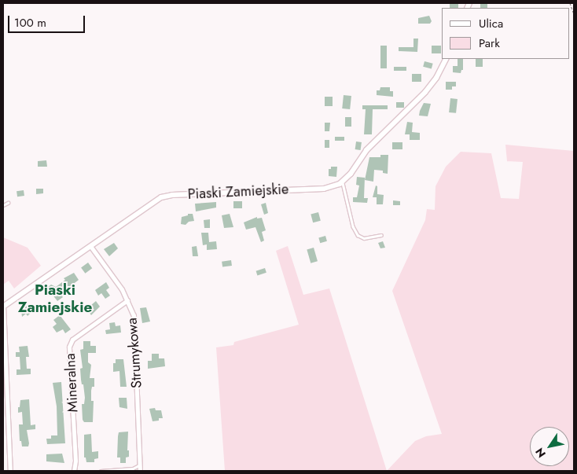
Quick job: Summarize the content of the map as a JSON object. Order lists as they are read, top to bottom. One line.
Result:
{"streets":{"street":["Piaski Zamiejskie","Strumykowa","Mineralna"]},"crossings":[["Piaski Zamiejskie","Strumykowa"],["Strumykowa","Mineralna"]],"districts":["Piaski Zamiejskie"],"legend":["Ulica","Park"],"scale_bar":"100 m","north":"bottom left"}
